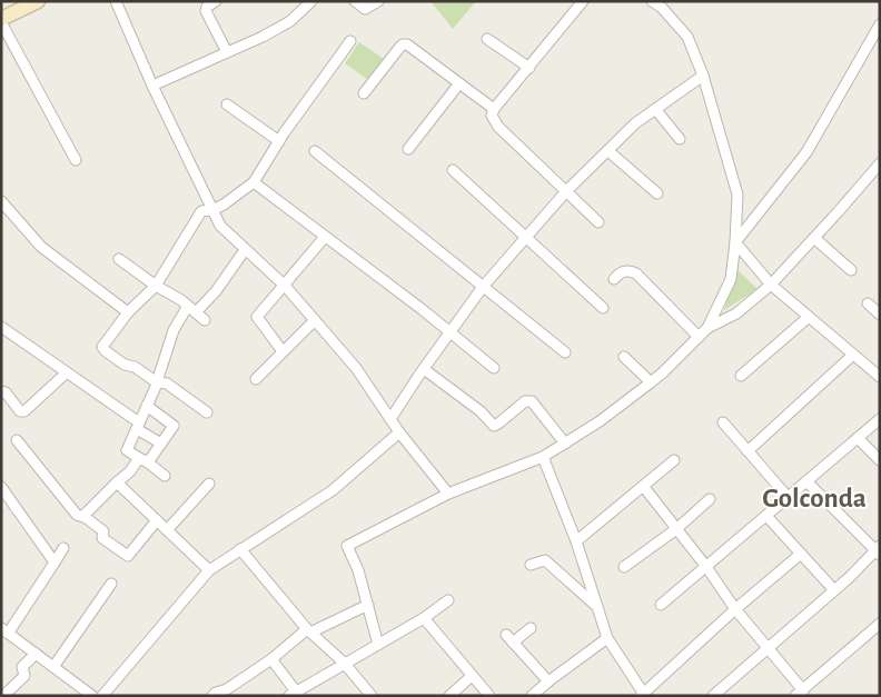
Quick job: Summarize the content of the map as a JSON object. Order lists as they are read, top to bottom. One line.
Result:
{"districts":["Golconda"]}
